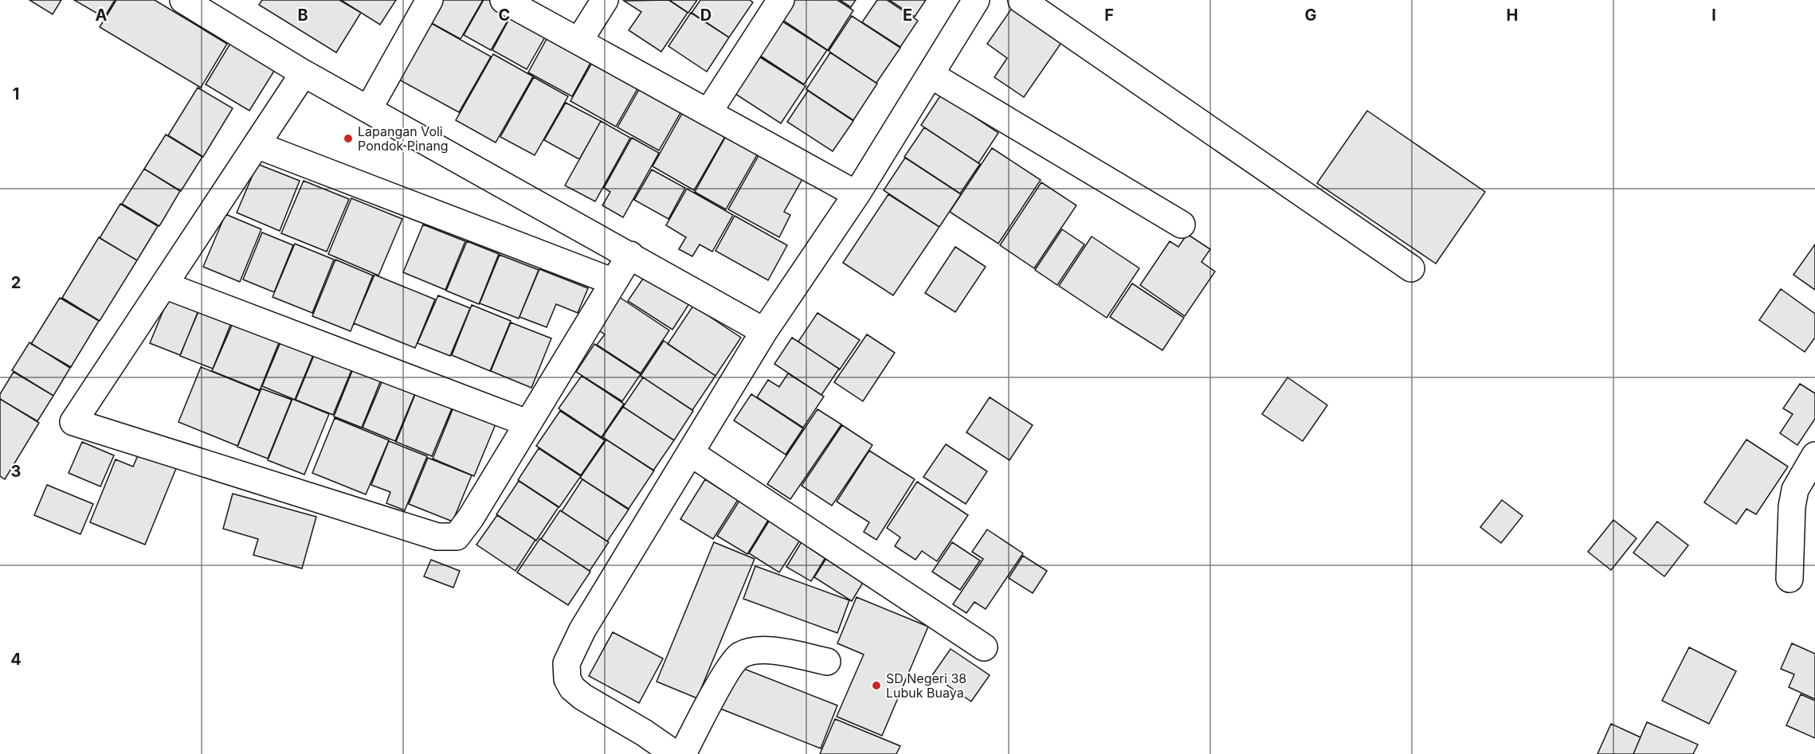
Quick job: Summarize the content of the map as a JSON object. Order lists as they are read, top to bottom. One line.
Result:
{"places":["Lapangan Voli Pondok Pinang","SD Negeri 38 Lubuk Buaya"],"grid":{"columns":["A","B","C","D","E","F","G","H","I"],"rows":["1","2","3","4"]}}
